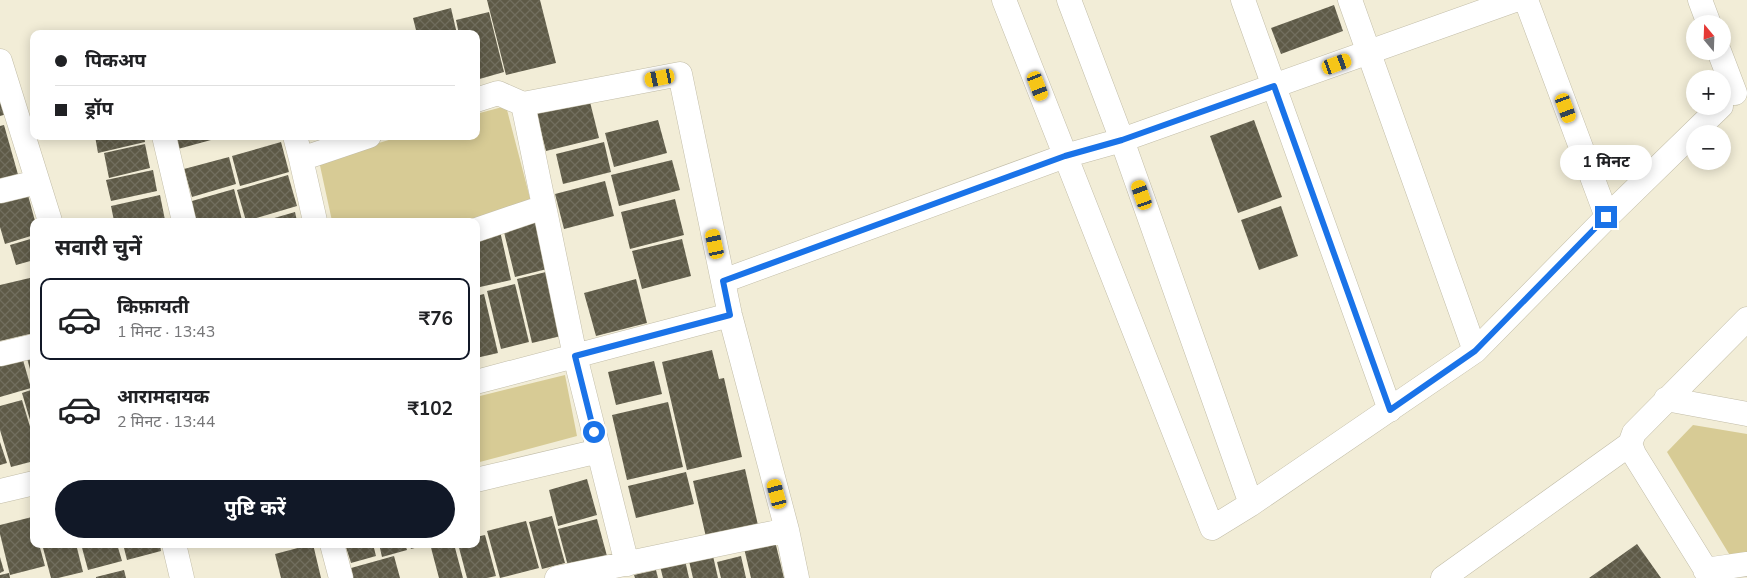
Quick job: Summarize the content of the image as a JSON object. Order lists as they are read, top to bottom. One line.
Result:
{"north":"top","page":{"map_buttons":["+","−"],"banner":["पिकअप","ड्रॉप"],"bubble":"1 मिनट","heading":"सवारी चुनें","list":[{"name":"किफ़ायती","note":"1 मिनट · 13:43","value":"₹76"},{"name":"आरामदायक","note":"2 मिनट · 13:44","value":"₹102"}],"buttons":"पुष्टि करें"}}
